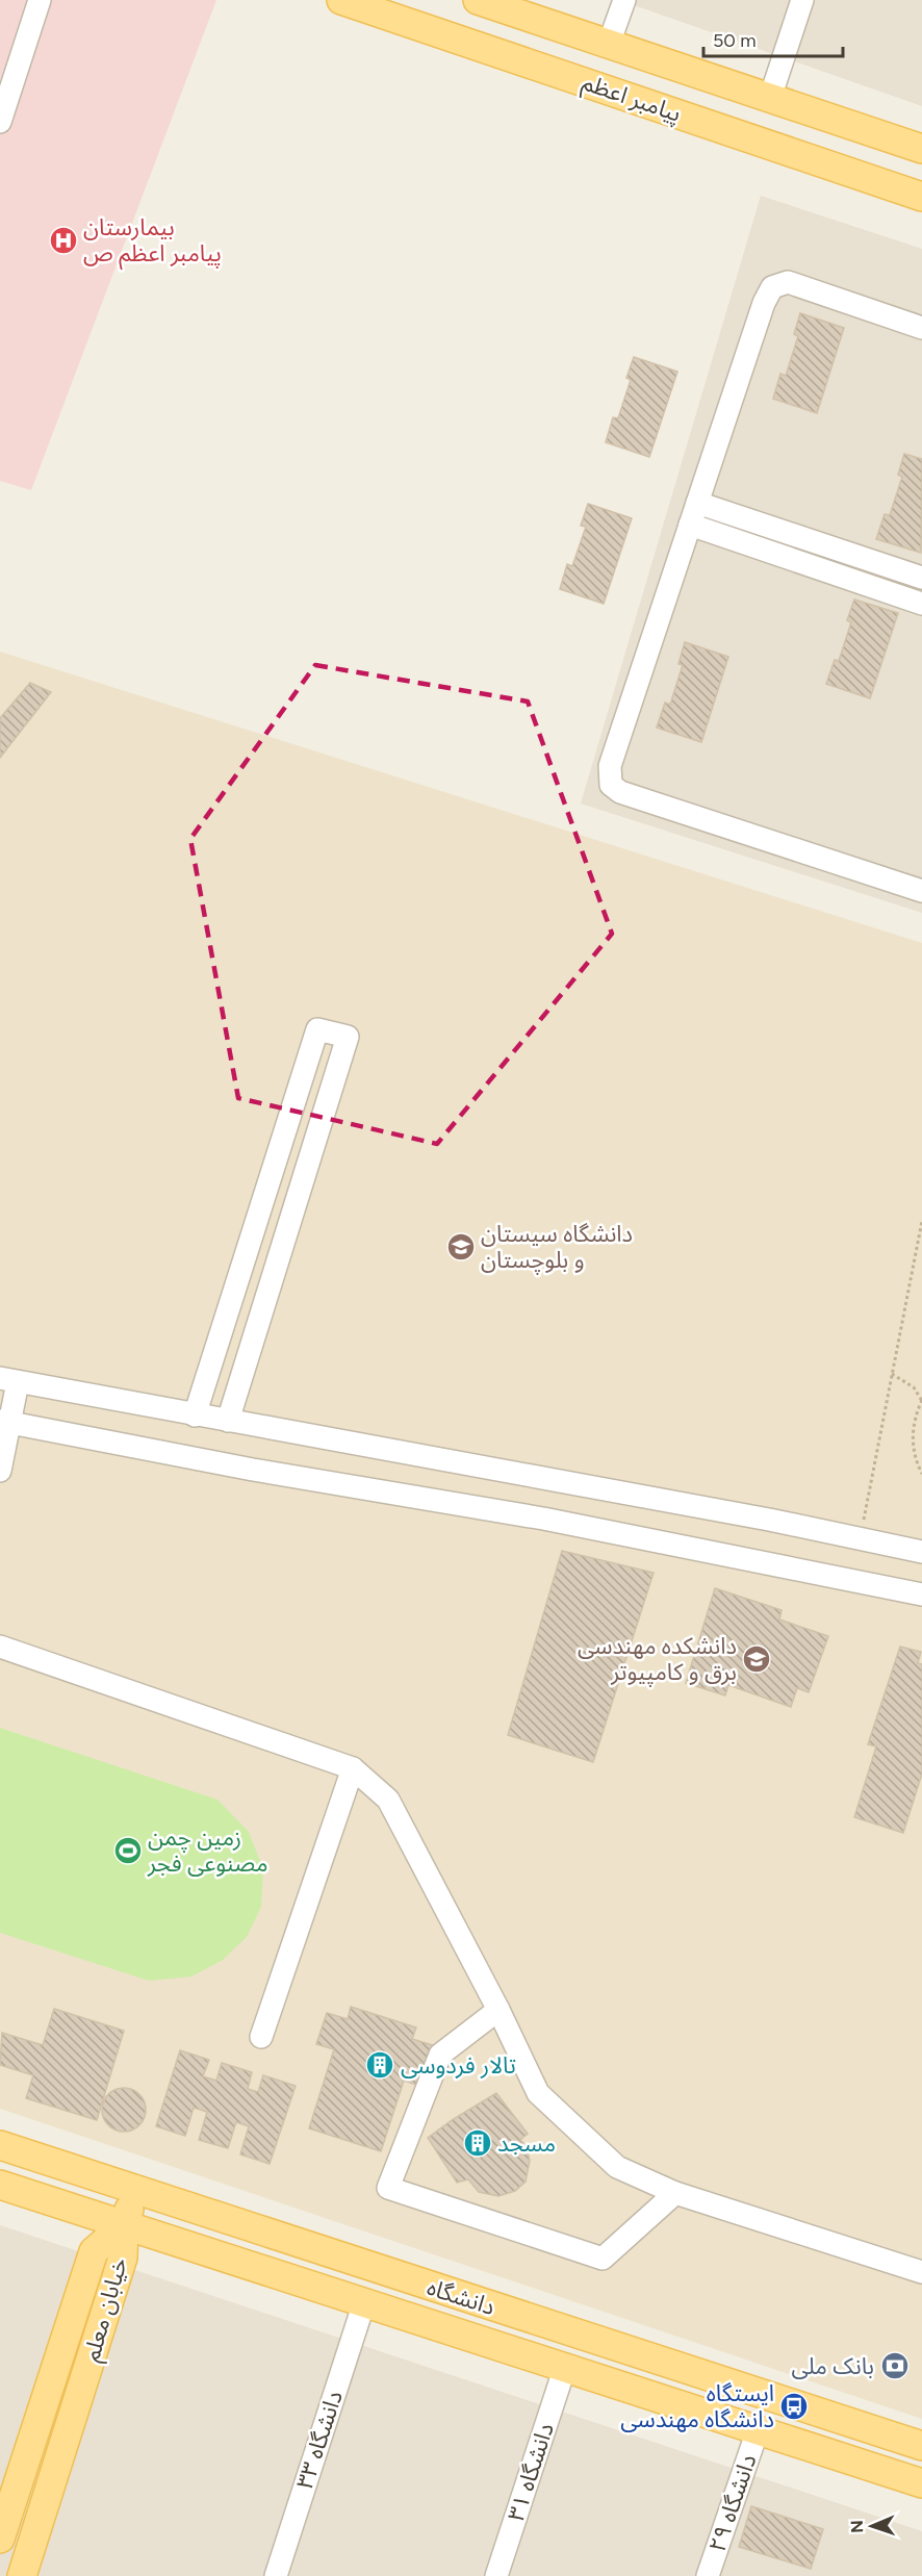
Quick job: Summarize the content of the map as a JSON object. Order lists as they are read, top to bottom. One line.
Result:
{"streets":{"main road":["پیامبر اعظم","دانشگاه","خیابان معلم"],"street":["دانشگاه ۳۳","دانشگاه ۳۱","دانشگاه ۲۹"]},"crossings":[["دانشگاه","خیابان معلم"],["دانشگاه","دانشگاه ۳۳"],["دانشگاه","دانشگاه ۳۱"],["دانشگاه","دانشگاه ۲۹"]],"places":{"hospital":["بیمارستان پیامبر اعظم ص"],"school or university":["دانشگاه سیستان و بلوچستان","دانشکده مهندسی برق و کامپیوتر"],"sports":["زمین چمن مصنوعی فجر"],"building":["تالار فردوسی","مسجد"],"bank":["بانک ملی"],"bus stop":["ایستگاه دانشگاه مهندسی"]},"scale_bar":"50 m","north":"left"}
